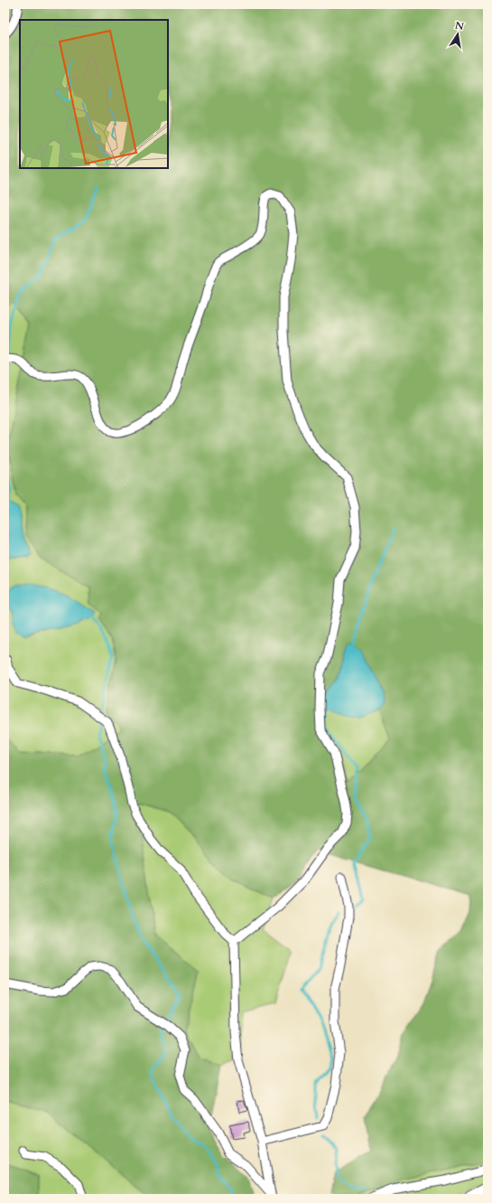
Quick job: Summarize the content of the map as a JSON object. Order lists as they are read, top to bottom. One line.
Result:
{"north":"top"}
